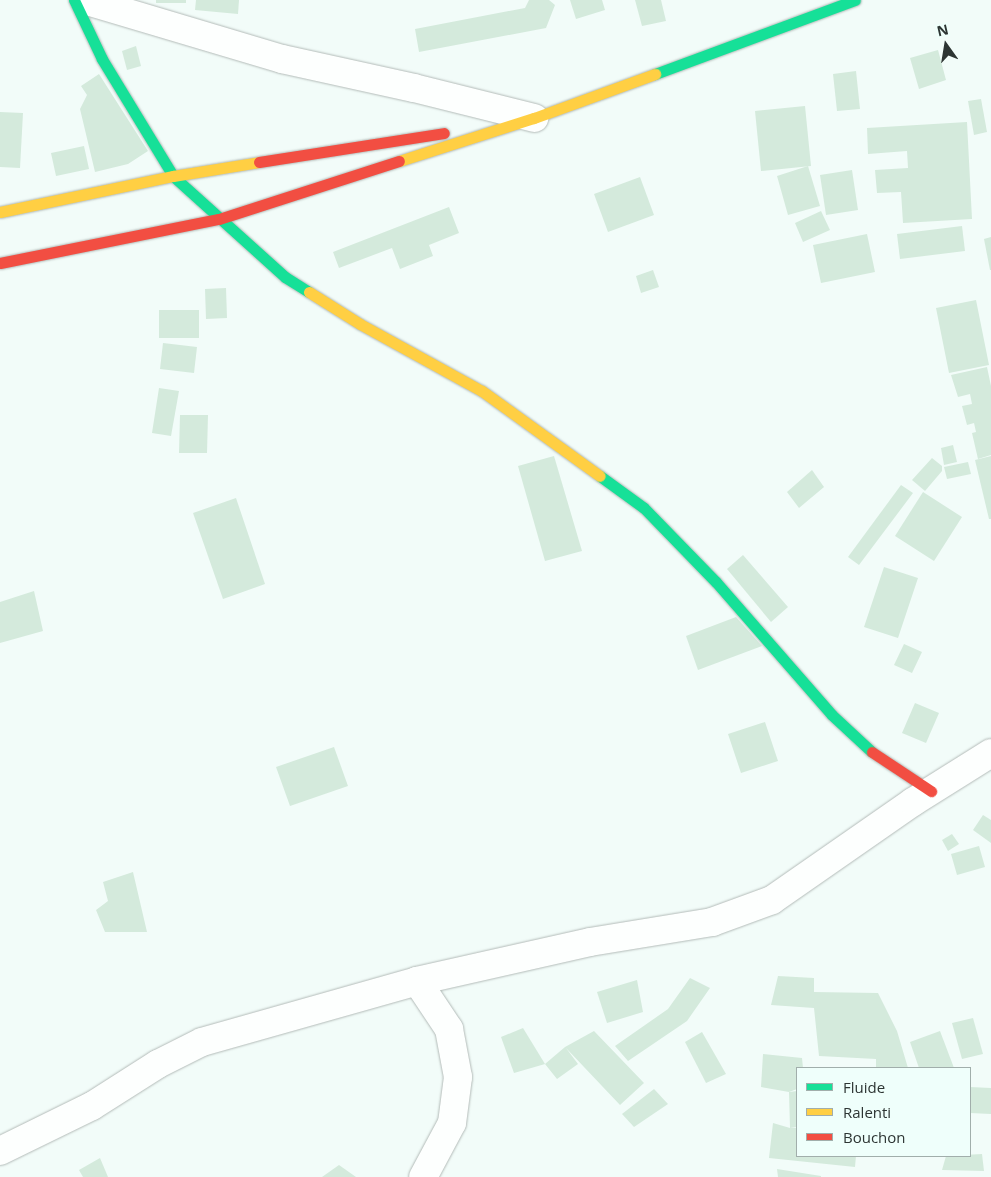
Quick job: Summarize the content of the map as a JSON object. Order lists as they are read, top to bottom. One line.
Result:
{"legend":["Fluide","Ralenti","Bouchon"],"north":"top"}
